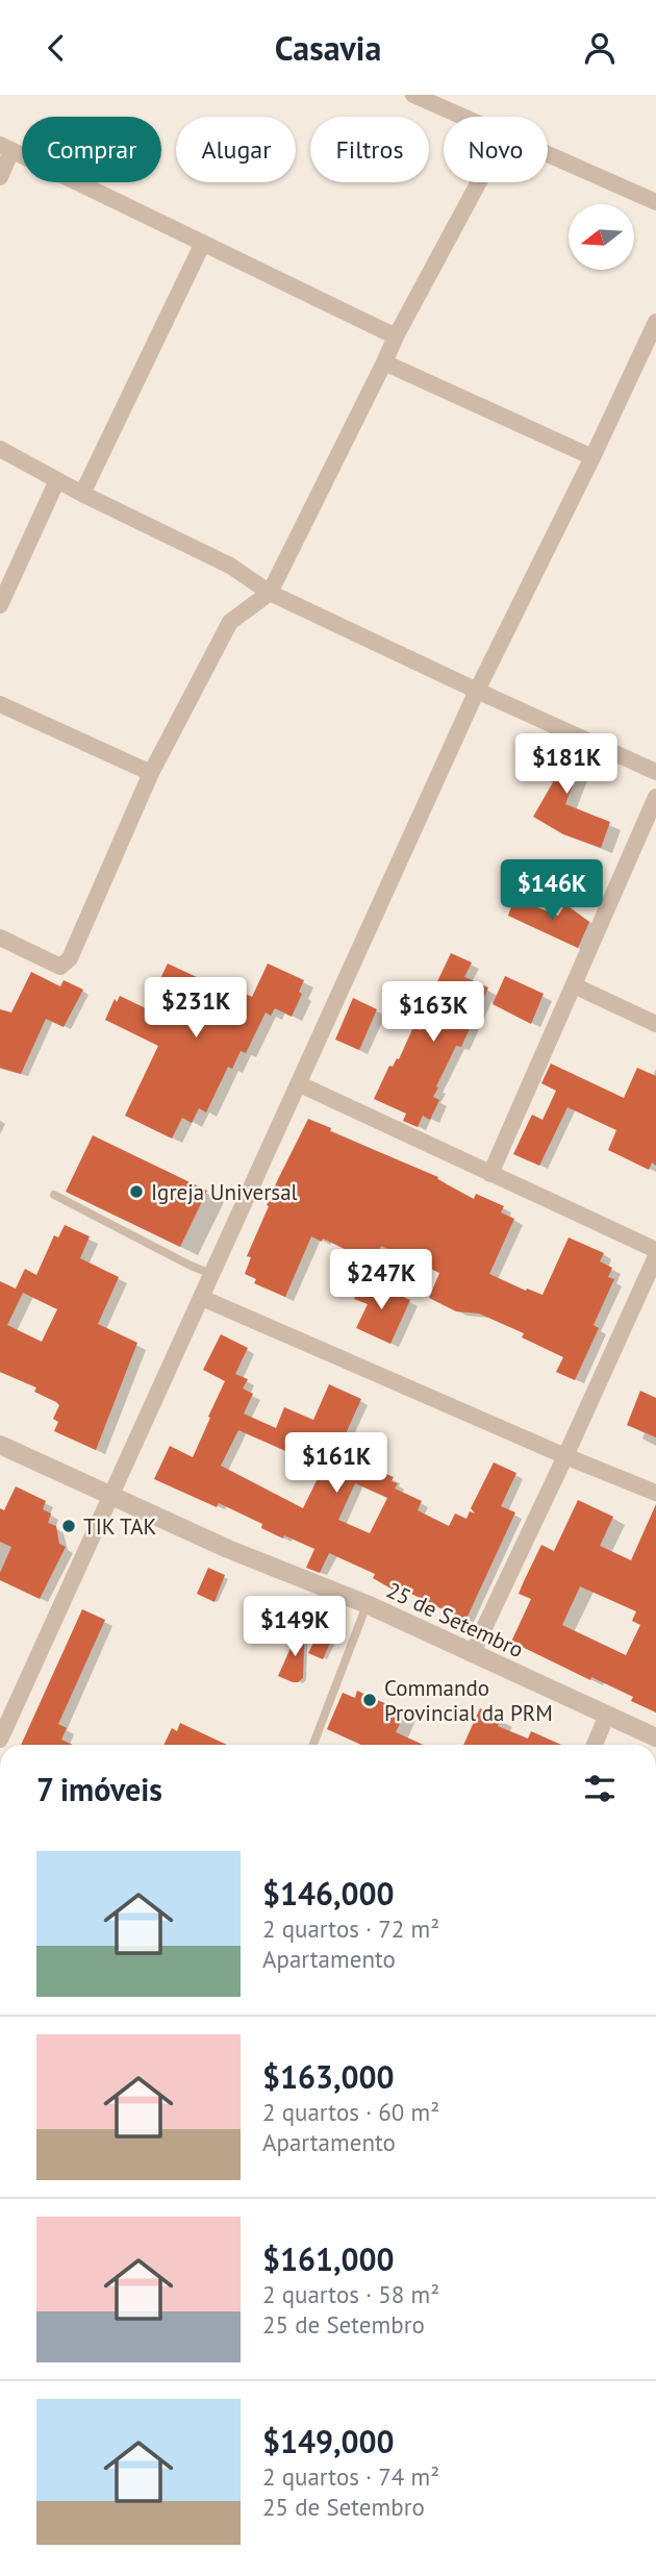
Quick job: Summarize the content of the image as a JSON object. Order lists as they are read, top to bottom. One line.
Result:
{"streets":{"street":["25 de Setembro"]},"places":["Igreja Universal","TIK TAK","Commando Provincial da PRM"],"north":"left","page":{"header":"Casavia","chip":["Comprar","Alugar","Filtros","Novo"],"price":["$181K","$146K","$231K","$163K","$247K","$161K","$149K"],"heading":"7 imóveis","list":[{"name":"$146,000","note":"2 quartos · 72 m² · Apartamento"},{"name":"$163,000","note":"2 quartos · 60 m² · Apartamento"},{"name":"$161,000","note":"2 quartos · 58 m² · 25 de Setembro"},{"name":"$149,000","note":"2 quartos · 74 m² · 25 de Setembro"}]}}
